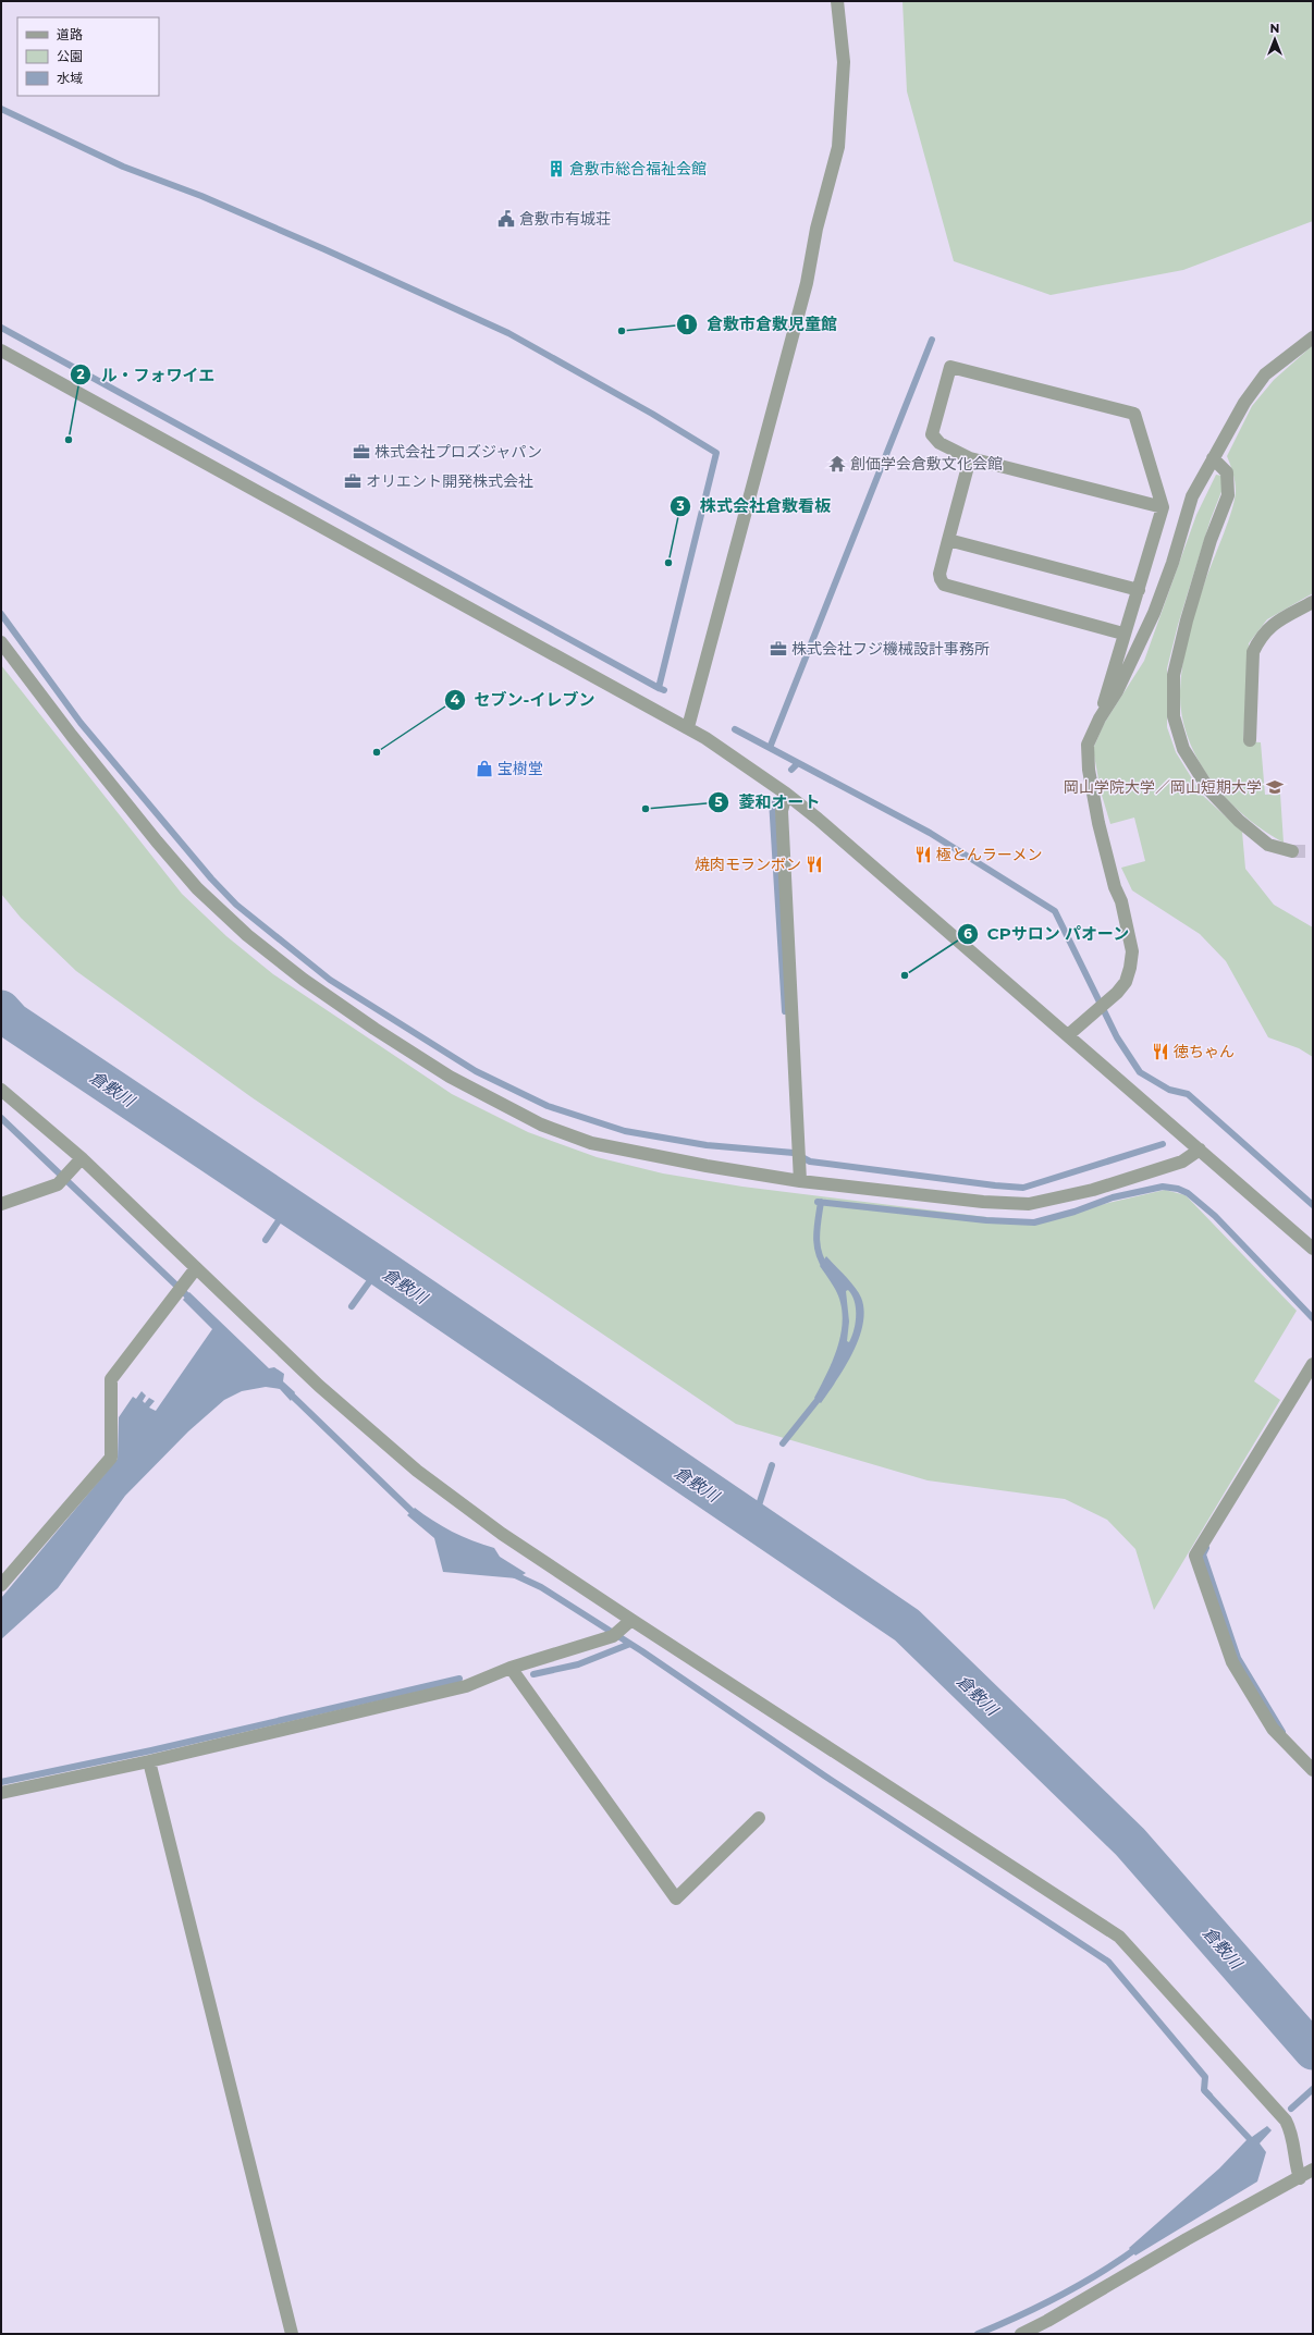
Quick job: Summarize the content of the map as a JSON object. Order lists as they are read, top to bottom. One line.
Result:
{"water":["倉敷川"],"places":{"building":["倉敷市総合福祉会館"],"public building":["倉敷市有城荘"],"other":["倉敷市倉敷児童館","ル・フォワイエ","株式会社倉敷看板","セブン-イレブン","菱和オート","CPサロン パオーン"],"office":["株式会社プロズジャパン","オリエント開発株式会社","株式会社フジ機械設計事務所"],"temple":["創価学会倉敷文化会館"],"shop":["宝樹堂"],"school or university":["岡山学院大学／岡山短期大学"],"restaurant":["極とんラーメン","焼肉モランボン","徳ちゃん"]},"legend":["道路","公園","水域"],"north":"top"}
